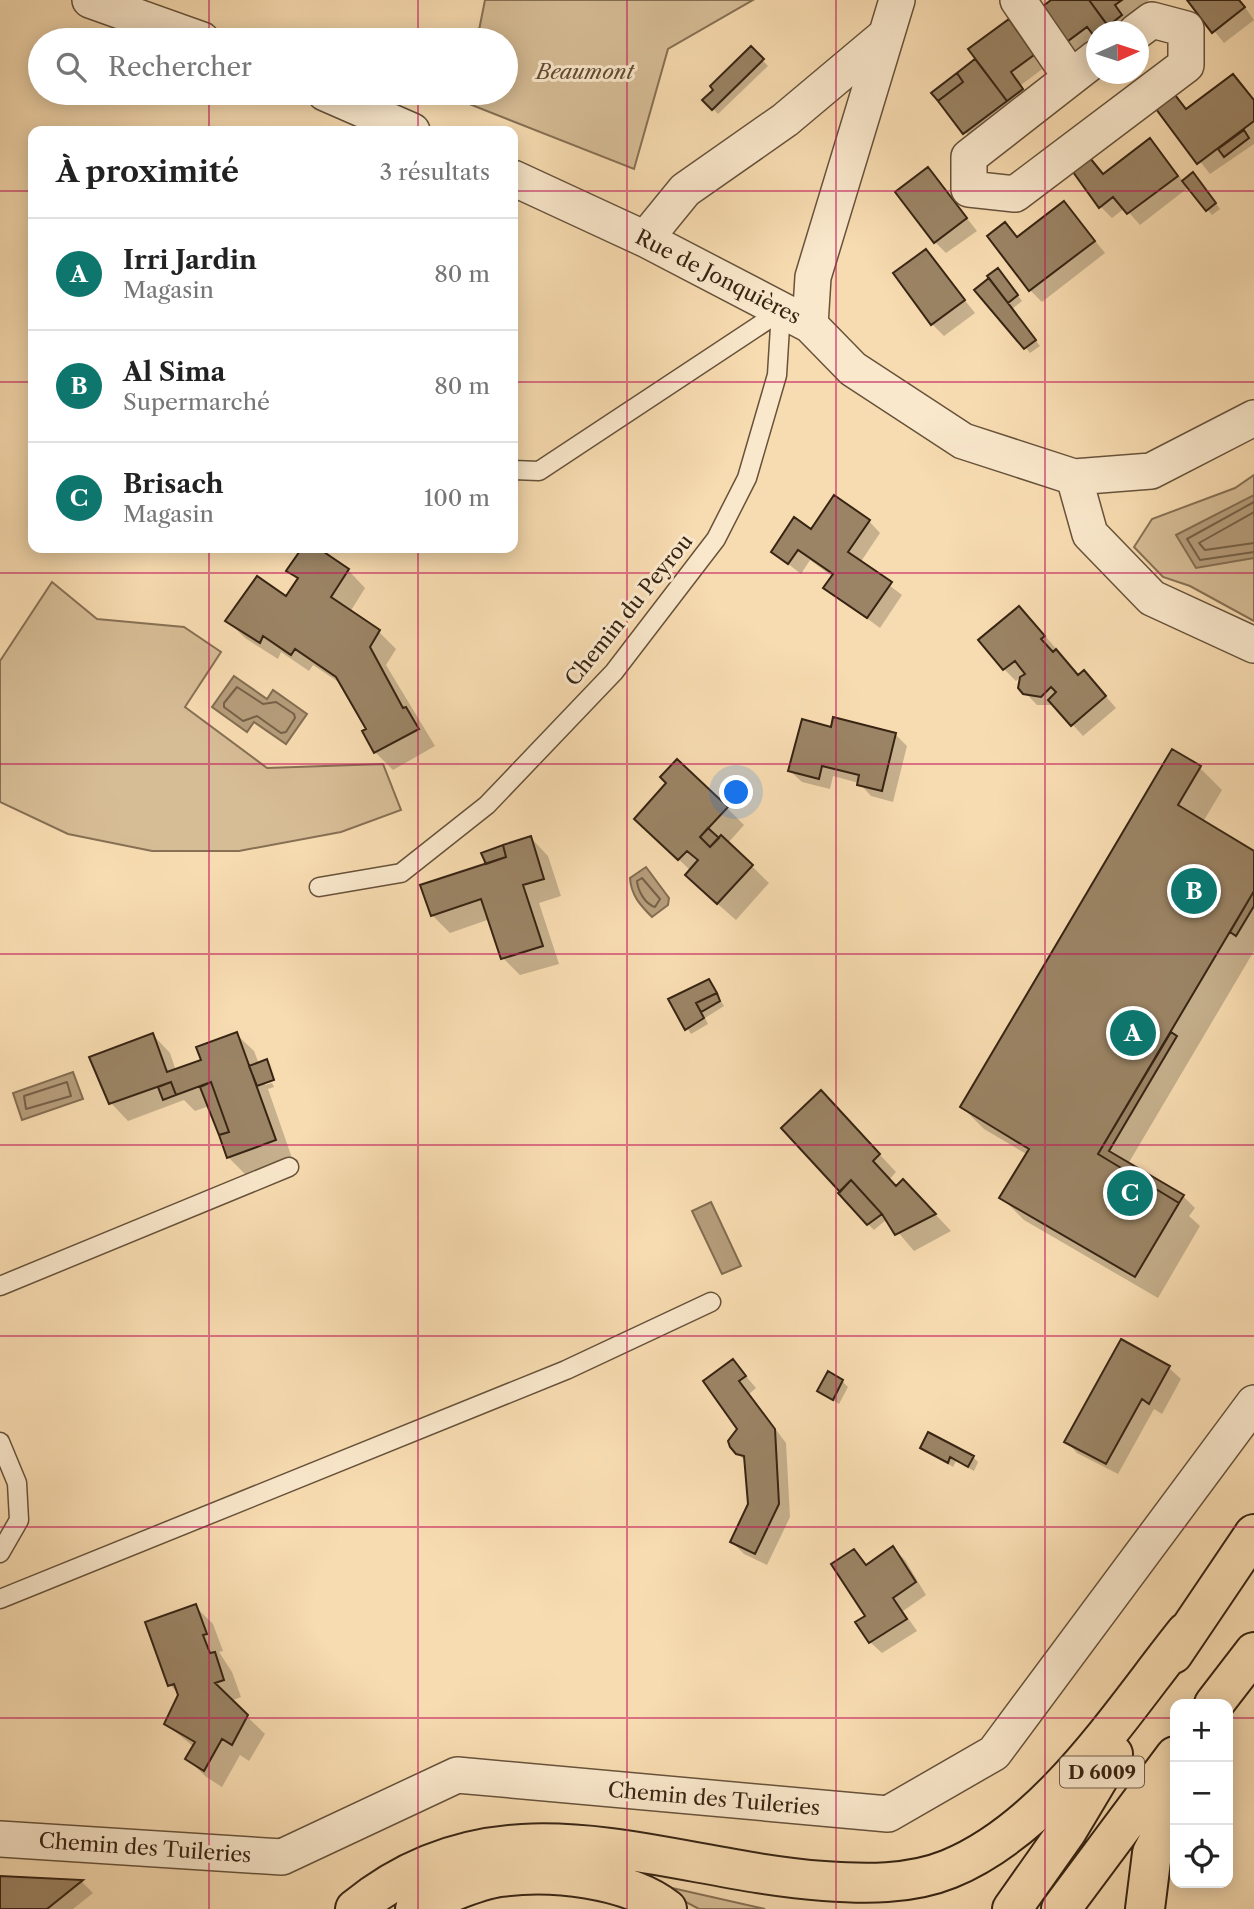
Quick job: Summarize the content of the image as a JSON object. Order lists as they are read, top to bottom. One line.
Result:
{"streets":{"main road":["D 6009"],"street":["Rue de Jonquières","Chemin des Tuileries"],"lane":["Chemin du Peyrou"]},"crossings":[["Rue de Jonquières","Chemin du Peyrou"]],"parks":["Beaumont"],"north":"right","page":{"search":"Rechercher","heading":["À proximité","3 résultats"],"list":[{"mark":"A","name":"Irri Jardin","note":"Magasin","value":"80 m"},{"mark":"B","name":"Al Sima","note":"Supermarché","value":"80 m"},{"mark":"C","name":"Brisach","note":"Magasin","value":"100 m"}],"pins":["B","A","C"],"map_buttons":["+","−"]}}
